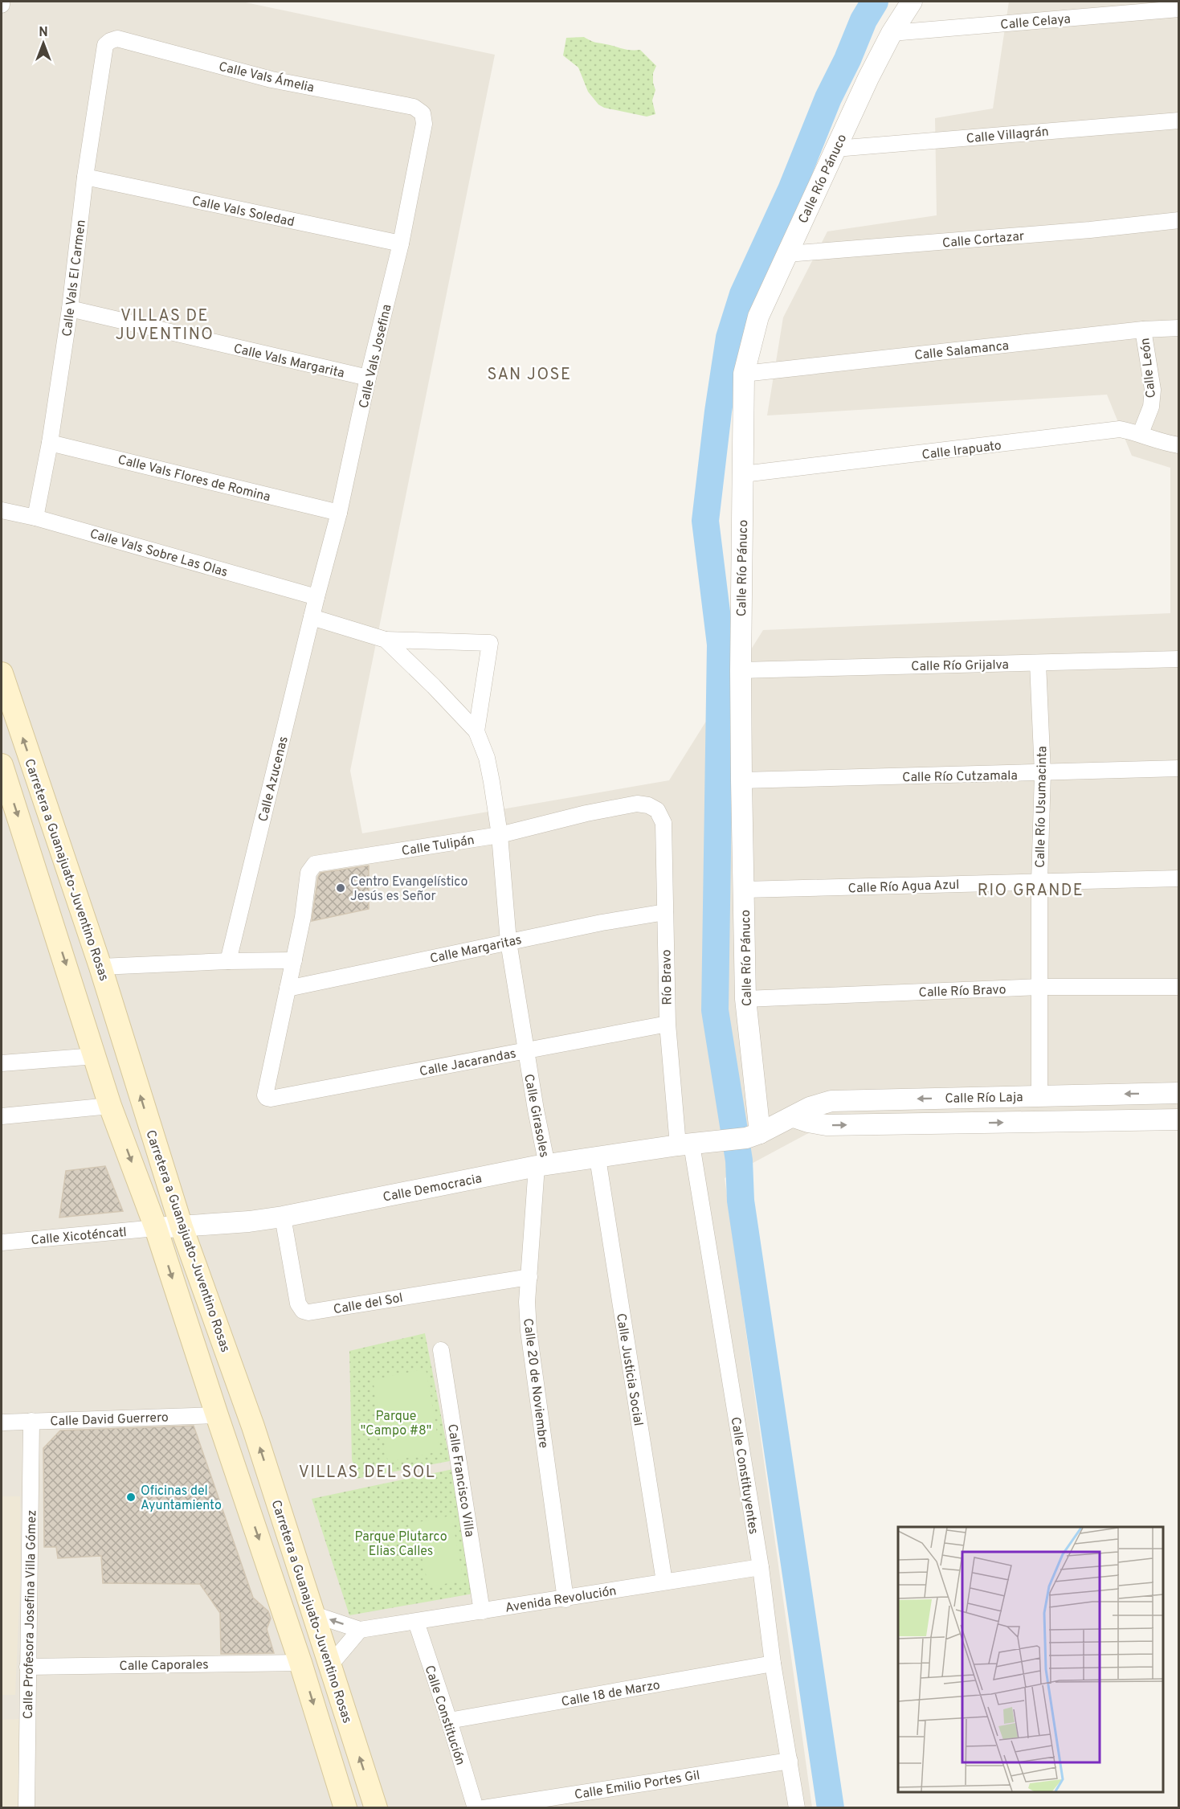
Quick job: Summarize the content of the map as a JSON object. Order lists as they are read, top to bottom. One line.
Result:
{"streets":{"main road":["Carretera a Guanajuato-Juventino Rosas"],"street":["Calle Celaya","Calle Vals Ámelia","Calle Villagrán","Calle Río Pánuco","Calle Vals Soledad","Calle Cortazar","Calle Vals El Carmen","Calle Salamanca","Calle Vals Josefina","Calle Vals Margarita","Calle León","Calle Irapuato","Calle Vals Flores de Romina","Calle Vals Sobre Las Olas","Calle Río Grijalva","Calle Río Cutzamala","Calle Azucenas","Calle Río Usumacinta","Calle Tulipán","Calle Río Agua Azul","Calle Margaritas","Río Bravo","Calle Río Bravo","Calle Jacarandas","Calle Río Laja","Calle Girasoles","Calle Democracia","Calle Xicoténcatl","Calle del Sol","Calle Justicia Social","Calle 20 de Noviembre","Calle David Guerrero","Calle Constituyentes","Calle Francisco Villa","Avenida Revolución","Calle Profesora Josefina Villa Gómez","Calle Caporales","Calle 18 de Marzo","Calle Constitución","Calle Emilio Portes Gil"]},"crossings":[["Calle Celaya","Calle Río Pánuco"],["Calle Vals Ámelia","Calle Vals El Carmen"],["Calle Vals Ámelia","Calle Vals Josefina"],["Calle Villagrán","Calle Río Pánuco"],["Calle Río Pánuco","Calle Cortazar"],["Calle Río Pánuco","Calle Salamanca"],["Calle Río Pánuco","Calle Irapuato"],["Calle Río Pánuco","Calle Río Grijalva"],["Calle Río Pánuco","Calle Río Cutzamala"],["Calle Río Pánuco","Calle Río Agua Azul"],["Calle Río Pánuco","Calle Río Bravo"],["Calle Río Pánuco","Calle Río Laja"],["Calle Vals Soledad","Calle Vals El Carmen"],["Calle Vals Soledad","Calle Vals Josefina"],["Calle Vals El Carmen","Calle Vals Margarita"],["Calle Vals El Carmen","Calle Vals Flores de Romina"],["Calle Vals El Carmen","Calle Vals Sobre Las Olas"],["Calle Salamanca","Calle León"],["Calle Vals Josefina","Calle Vals Margarita"],["Calle Vals Josefina","Calle Vals Flores de Romina"],["Calle Vals Josefina","Calle Vals Sobre Las Olas"],["Calle Vals Josefina","Calle Azucenas"],["Calle León","Calle Irapuato"],["Calle Vals Sobre Las Olas","Calle Azucenas"],["Calle Río Grijalva","Calle Río Usumacinta"],["Calle Río Cutzamala","Calle Río Usumacinta"],["Calle Río Usumacinta","Calle Río Agua Azul"],["Calle Río Usumacinta","Calle Río Bravo"],["Calle Río Usumacinta","Calle Río Laja"],["Calle Tulipán","Río Bravo"],["Calle Tulipán","Calle Girasoles"],["Carretera a Guanajuato-Juventino Rosas","Calle Democracia"],["Carretera a Guanajuato-Juventino Rosas","Calle Xicoténcatl"],["Carretera a Guanajuato-Juventino Rosas","Calle David Guerrero"],["Carretera a Guanajuato-Juventino Rosas","Avenida Revolución"],["Carretera a Guanajuato-Juventino Rosas","Calle Caporales"],["Calle Margaritas","Río Bravo"],["Calle Margaritas","Calle Jacarandas"],["Calle Margaritas","Calle Girasoles"],["Río Bravo","Calle Jacarandas"],["Río Bravo","Calle Río Laja"],["Río Bravo","Calle Democracia"],["Río Bravo","Calle Constituyentes"],["Calle Jacarandas","Calle Girasoles"],["Calle Río Laja","Calle Democracia"],["Calle Río Laja","Calle Constituyentes"],["Calle Girasoles","Calle Democracia"],["Calle Girasoles","Calle 20 de Noviembre"],["Calle Democracia","Calle Xicoténcatl"],["Calle Democracia","Calle del Sol"],["Calle Democracia","Calle Justicia Social"],["Calle Democracia","Calle 20 de Noviembre"],["Calle Democracia","Calle Constituyentes"],["Calle del Sol","Calle 20 de Noviembre"],["Calle Justicia Social","Avenida Revolución"],["Calle 20 de Noviembre","Avenida Revolución"],["Calle David Guerrero","Calle Profesora Josefina Villa Gómez"],["Calle Constituyentes","Avenida Revolución"],["Calle Constituyentes","Calle 18 de Marzo"],["Calle Constituyentes","Calle Emilio Portes Gil"],["Calle Francisco Villa","Avenida Revolución"],["Avenida Revolución","Calle Constitución"],["Calle Profesora Josefina Villa Gómez","Calle Caporales"],["Calle 18 de Marzo","Calle Constitución"]],"districts":["VILLAS DE JUVENTINO","SAN JOSE","RIO GRANDE","VILLAS DEL SOL"],"parks":["Parque \"Campo #8\"","Parque Plutarco Elias Calles"],"places":["Centro Evangelístico Jesús es Señor","Oficinas del Ayuntamiento"],"north":"top"}
